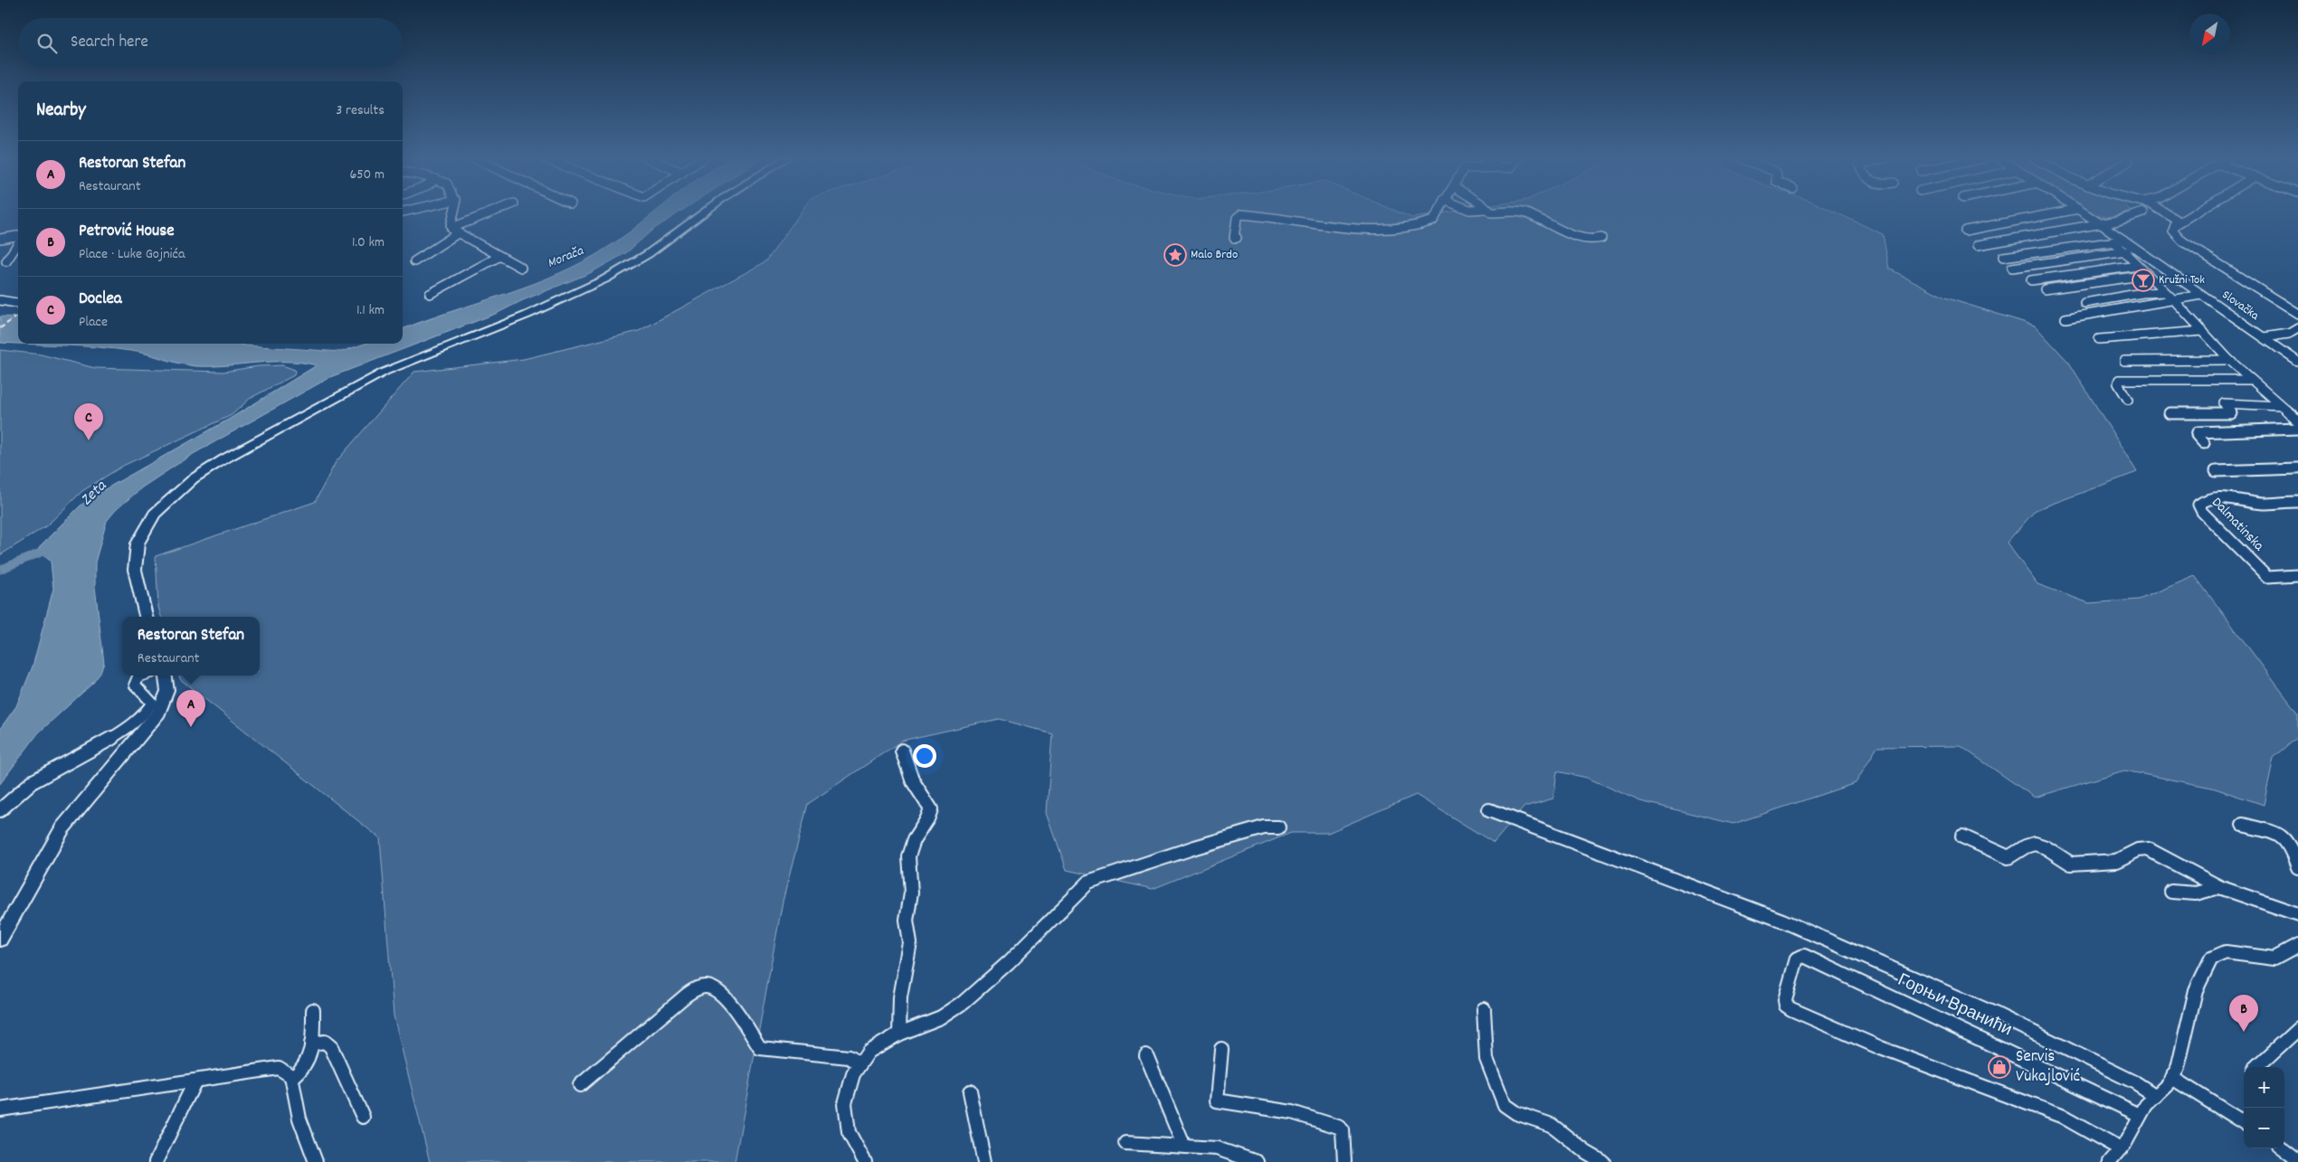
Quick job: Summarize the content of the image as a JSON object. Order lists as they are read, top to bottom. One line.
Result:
{"streets":{"street":["Slovačka","Dalmatinska","Горњи Вранићи"]},"water":["Morača","Zeta"],"places":{"place":["Malo Brdo"],"bar":["Kružni Tok"],"shop":["Servis Vukajlović"]},"north":"bottom left","page":{"search":"Search here","heading":["Nearby","3 results"],"list":[{"mark":"A","name":"Restoran Stefan","note":"Restaurant","value":"650 m"},{"mark":"B","name":"Petrović House","note":"Place · Luke Gojnića","value":"1.0 km"},{"mark":"C","name":"Doclea","note":"Place","value":"1.1 km"}],"pins":["C","A","B"],"popup":["Restoran Stefan","Restaurant"],"map_buttons":["+","−"]}}
